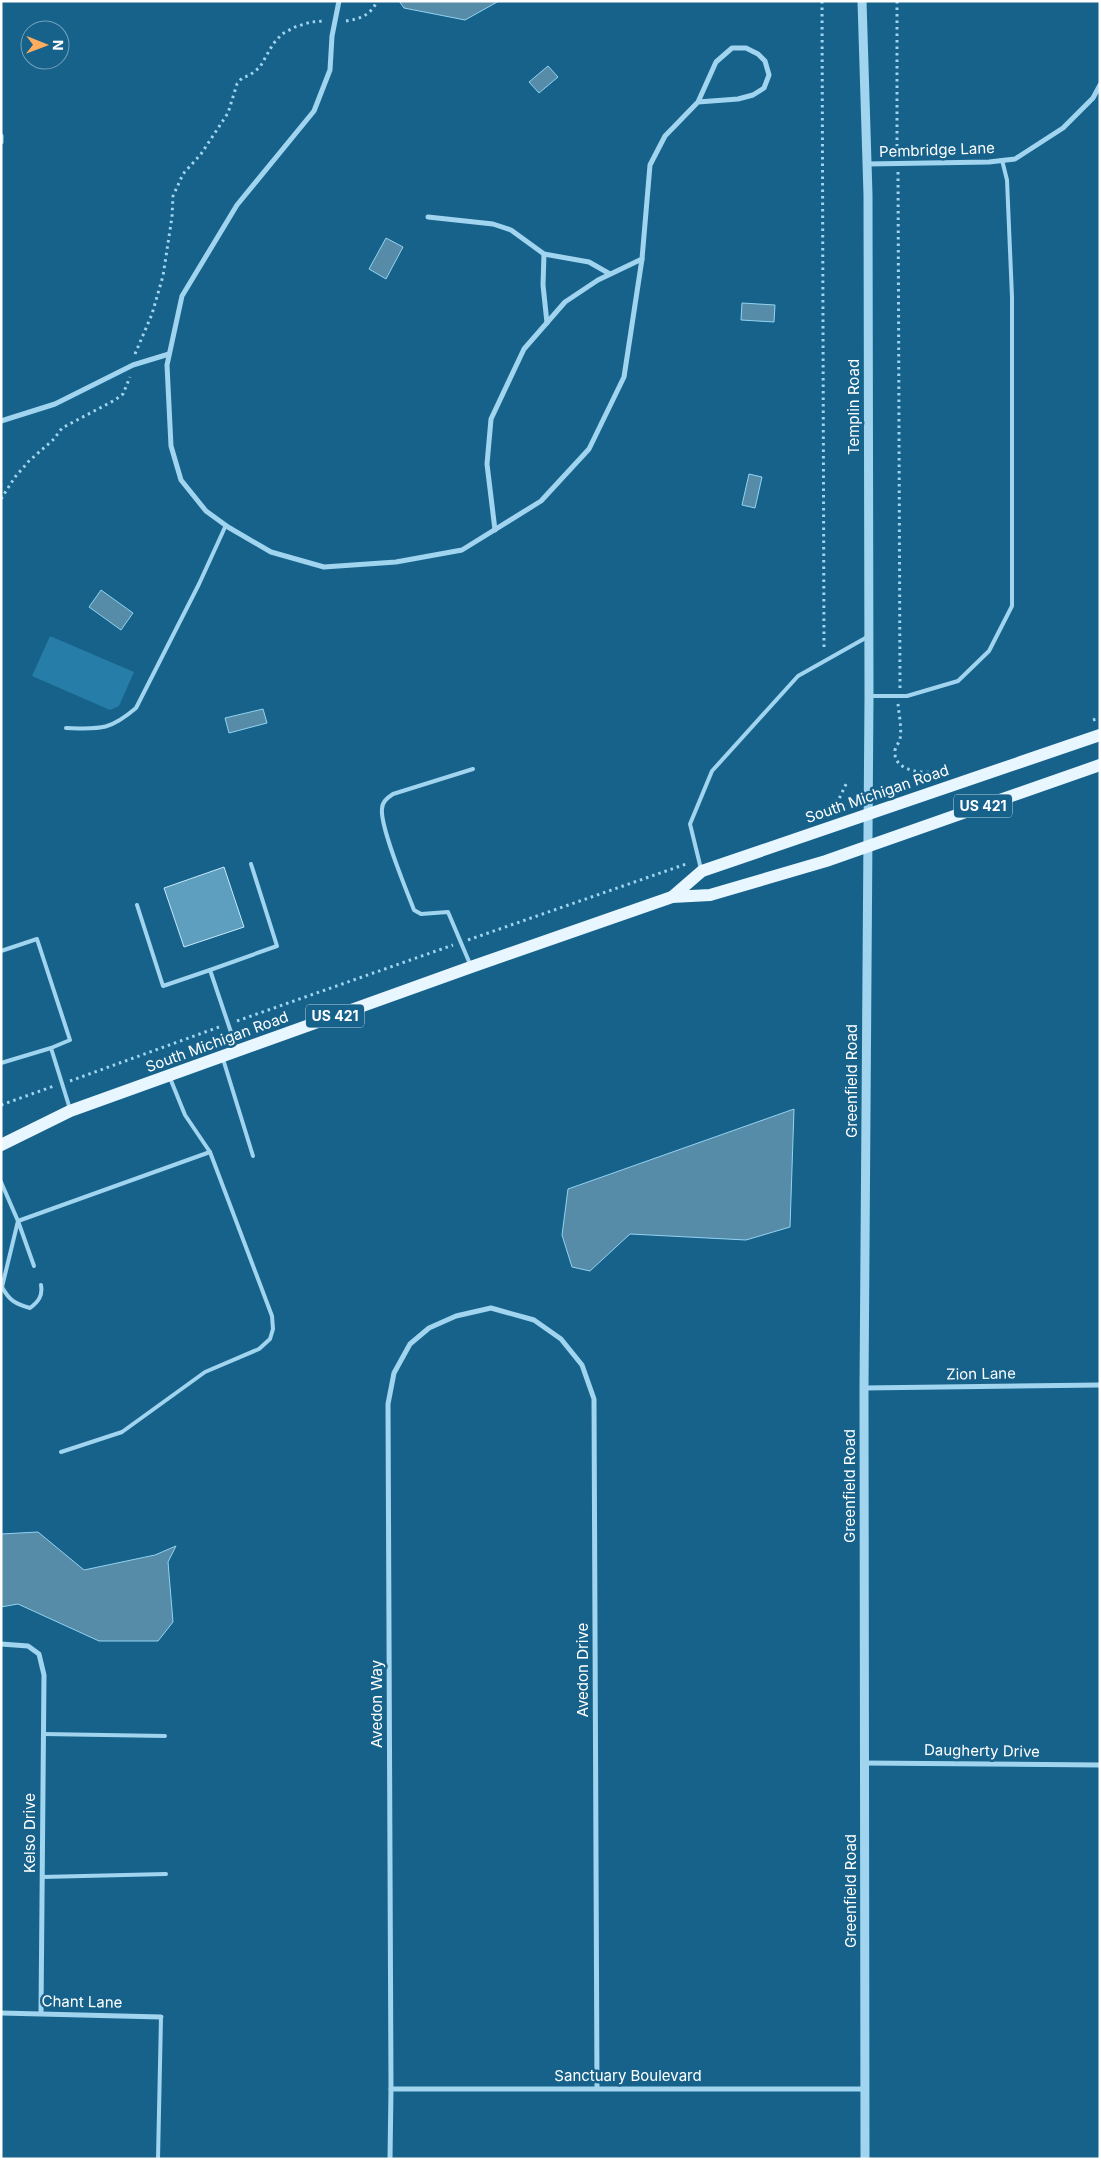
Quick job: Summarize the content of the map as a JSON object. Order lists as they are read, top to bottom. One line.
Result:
{"streets":{"main road":["South Michigan Road","US 421"],"street":["Pembridge Lane","Templin Road","Greenfield Road","Zion Lane","Avedon Drive","Avedon Way","Daugherty Drive","Kelso Drive","Chant Lane","Sanctuary Boulevard"]},"crossings":[["Pembridge Lane","Templin Road"],["Templin Road","South Michigan Road"],["Templin Road","Greenfield Road"],["South Michigan Road","Greenfield Road"],["Greenfield Road","Zion Lane"],["Greenfield Road","Daugherty Drive"],["Greenfield Road","Sanctuary Boulevard"],["Avedon Drive","Avedon Way"],["Avedon Drive","Sanctuary Boulevard"],["Avedon Way","Sanctuary Boulevard"],["Kelso Drive","Chant Lane"]],"north":"right"}
